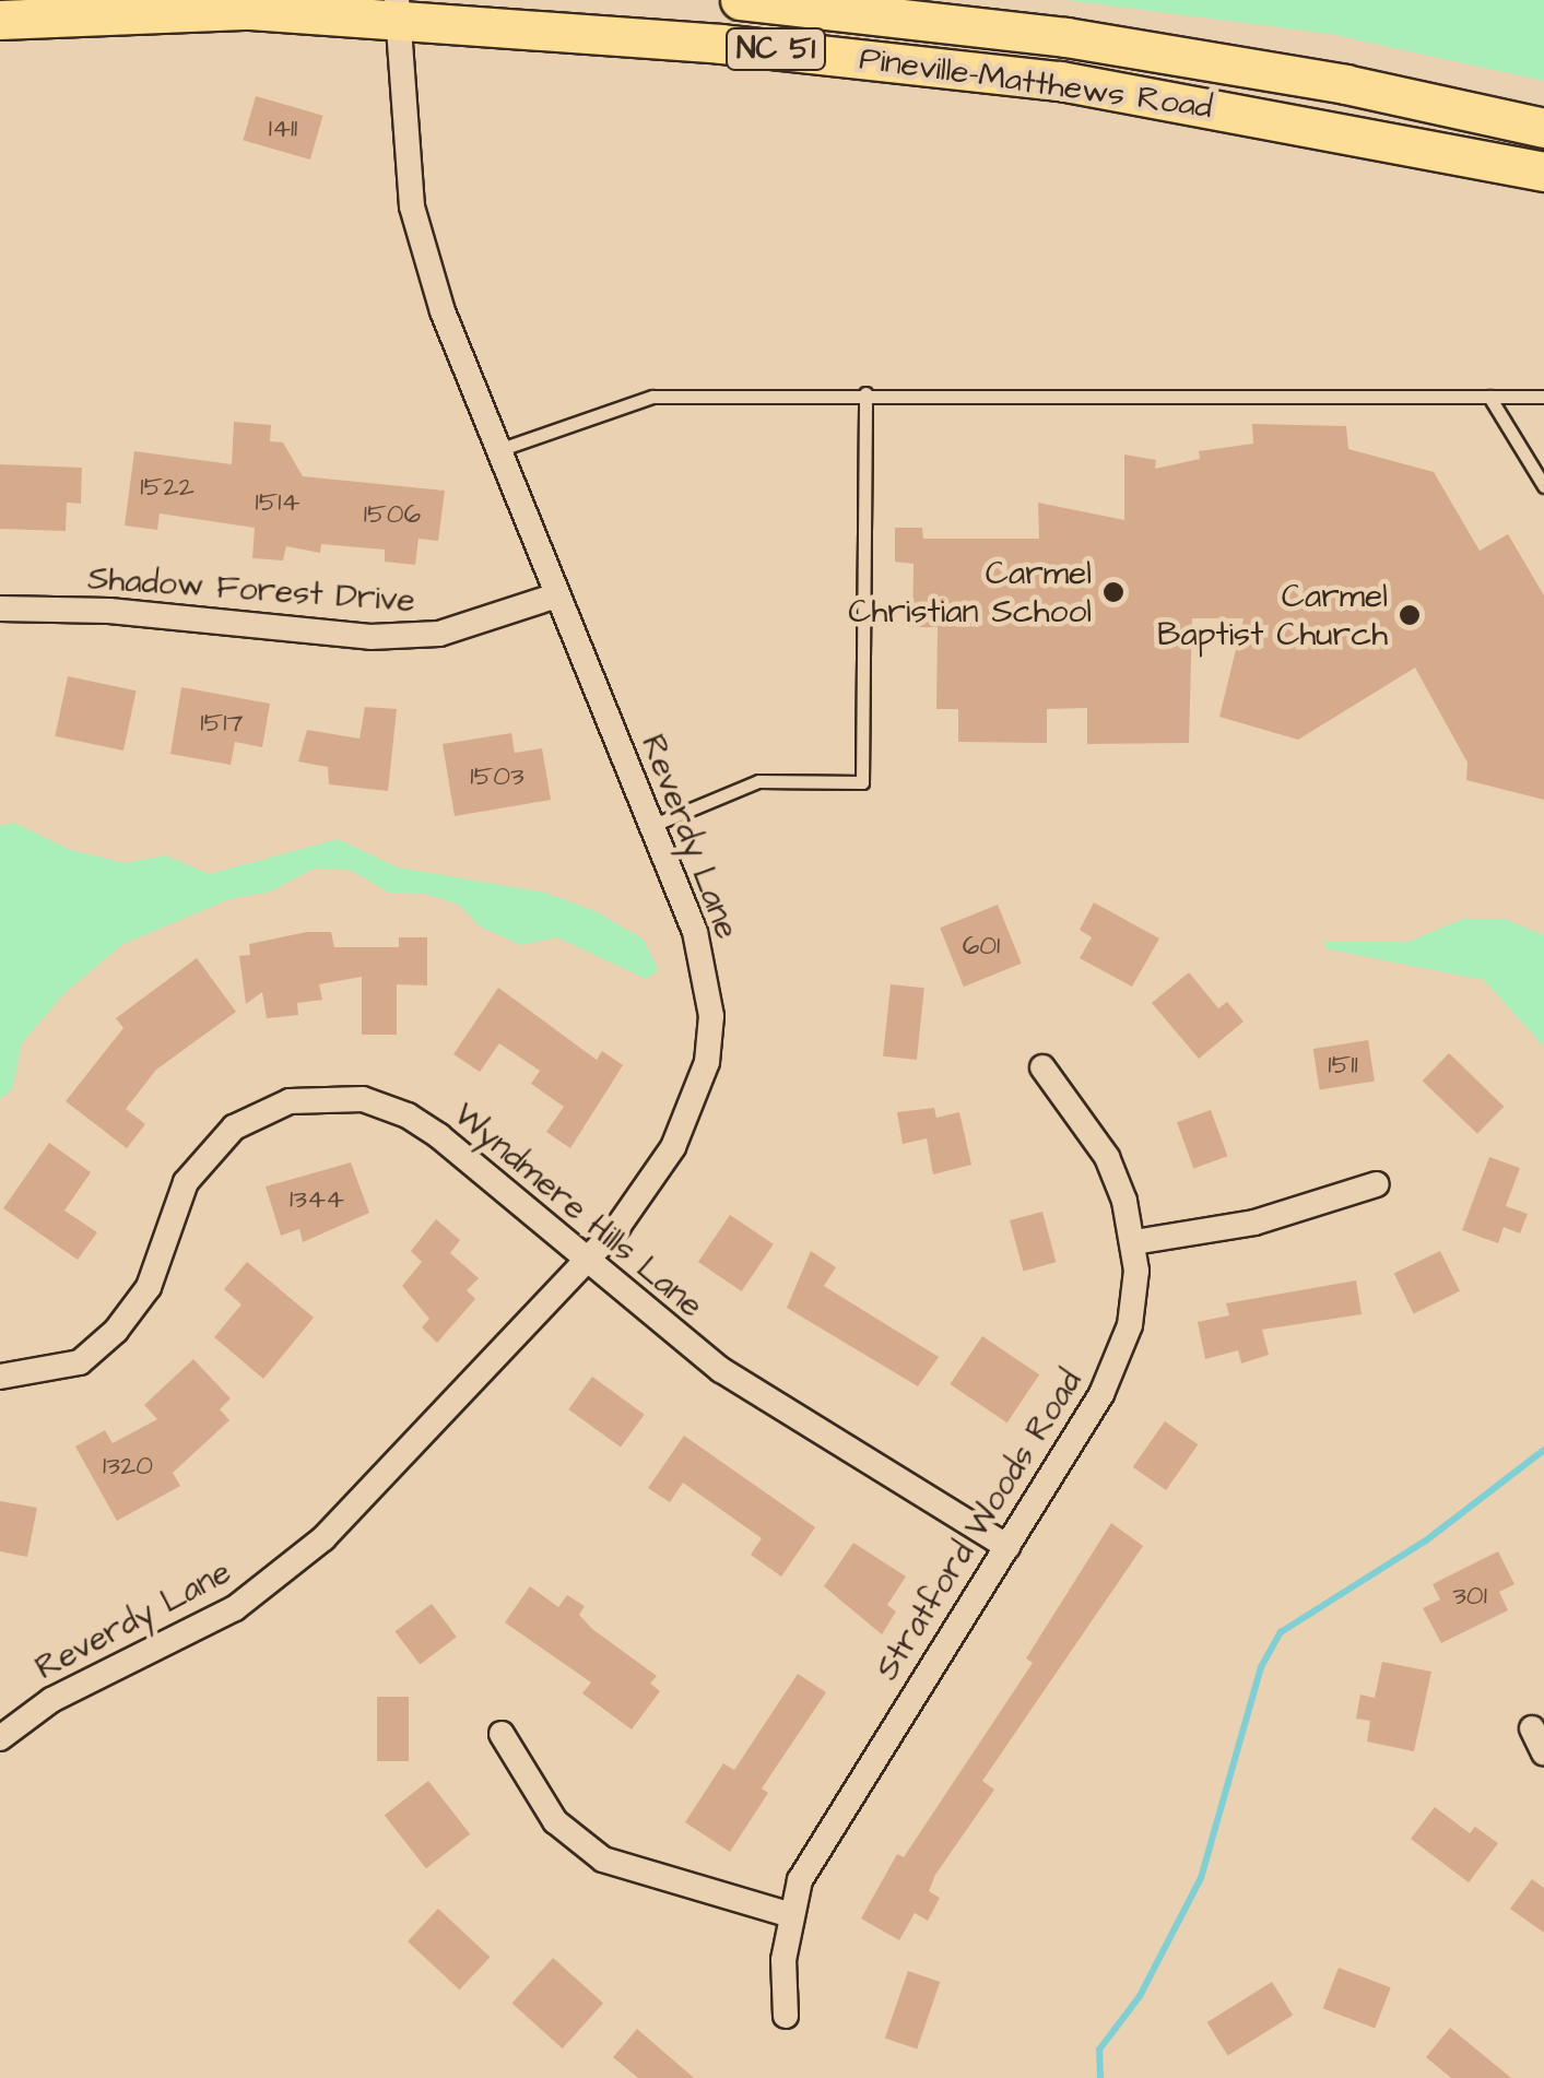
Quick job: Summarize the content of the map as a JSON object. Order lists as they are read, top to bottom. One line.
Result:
{"streets":{"main road":["NC 51","Pineville-Matthews Road"],"street":["Shadow Forest Drive","Reverdy Lane","Wyndmere Hills Lane","Stratford Woods Road"]},"crossings":[["Pineville-Matthews Road","Reverdy Lane"],["Shadow Forest Drive","Reverdy Lane"],["Reverdy Lane","Wyndmere Hills Lane"],["Wyndmere Hills Lane","Stratford Woods Road"]],"places":["Carmel Christian School","Carmel Baptist Church"],"house_numbers":["1411","1522","1514","1506","1517","1503","601","1511","1344","1320","301"]}
